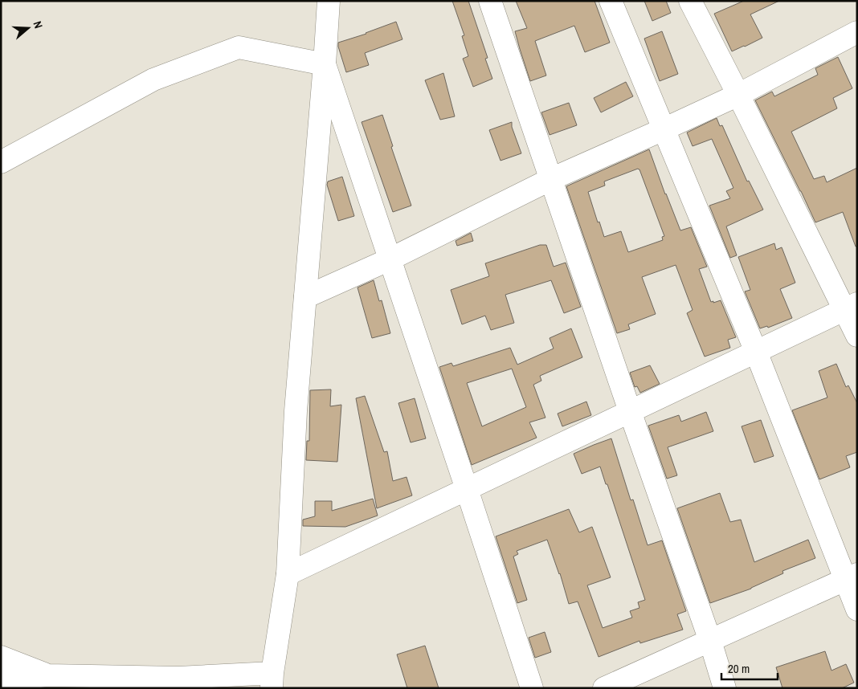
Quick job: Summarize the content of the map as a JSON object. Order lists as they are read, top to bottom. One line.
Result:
{"scale_bar":"20 m","north":"right"}
